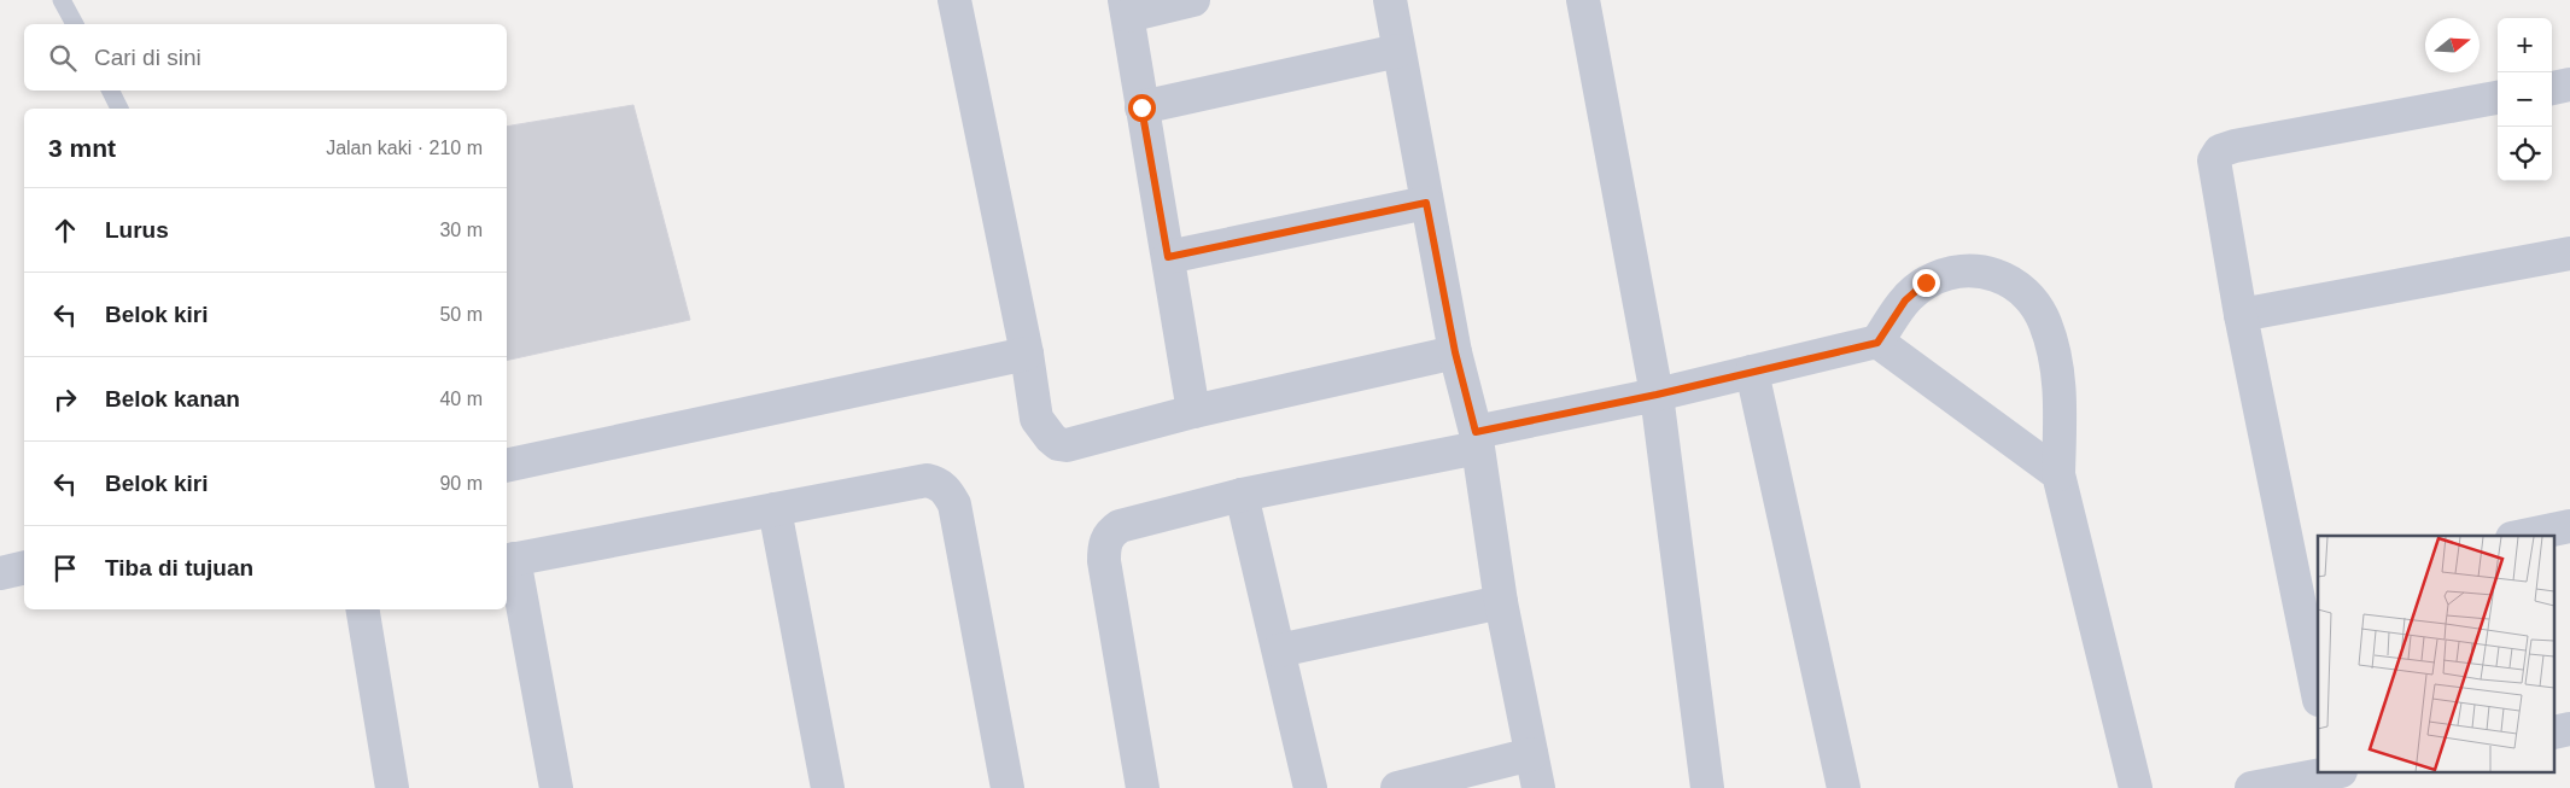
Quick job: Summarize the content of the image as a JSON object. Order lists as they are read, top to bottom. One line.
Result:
{"north":"right","page":{"map_buttons":["+","−"],"search":"Cari di sini","heading":["3 mnt","Jalan kaki · 210 m"],"list":[["Lurus","30 m"],["Belok kiri","50 m"],["Belok kanan","40 m"],["Belok kiri","90 m"],"Tiba di tujuan"]}}
